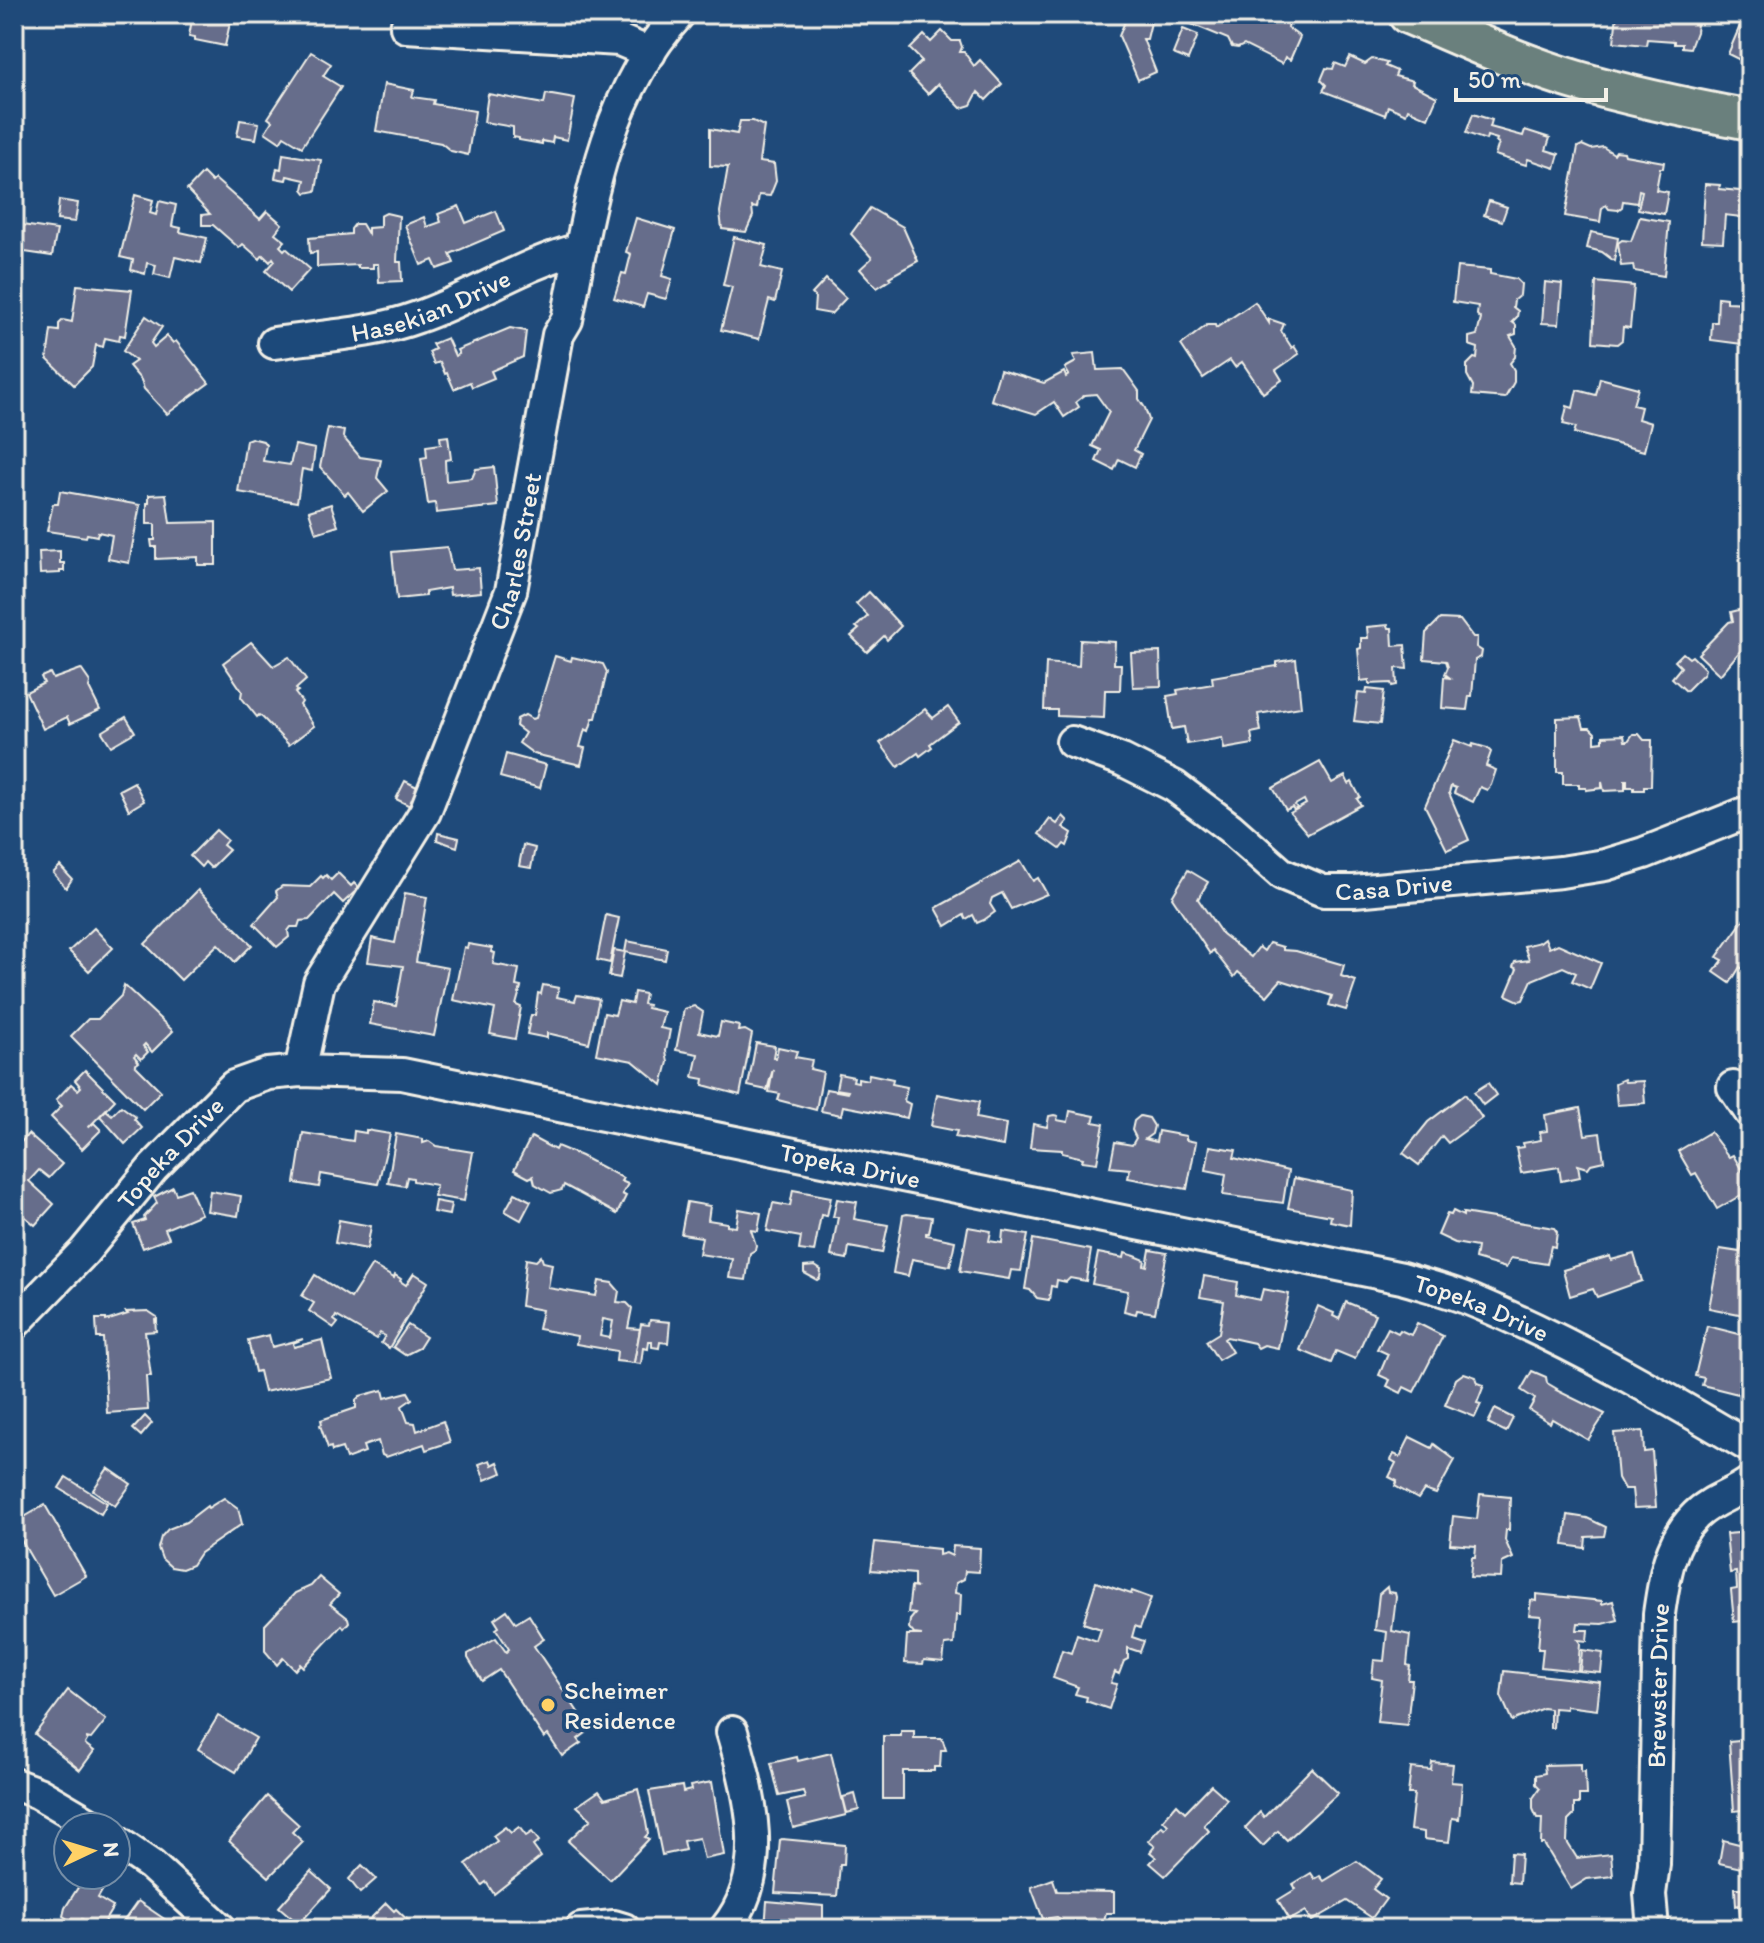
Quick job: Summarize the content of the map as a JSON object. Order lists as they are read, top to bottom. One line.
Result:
{"streets":{"street":["Hasekian Drive","Charles Street","Casa Drive","Topeka Drive","Brewster Drive"]},"crossings":[["Hasekian Drive","Charles Street"],["Charles Street","Topeka Drive"]],"places":["Scheimer Residence"],"scale_bar":"50 m","north":"right"}
